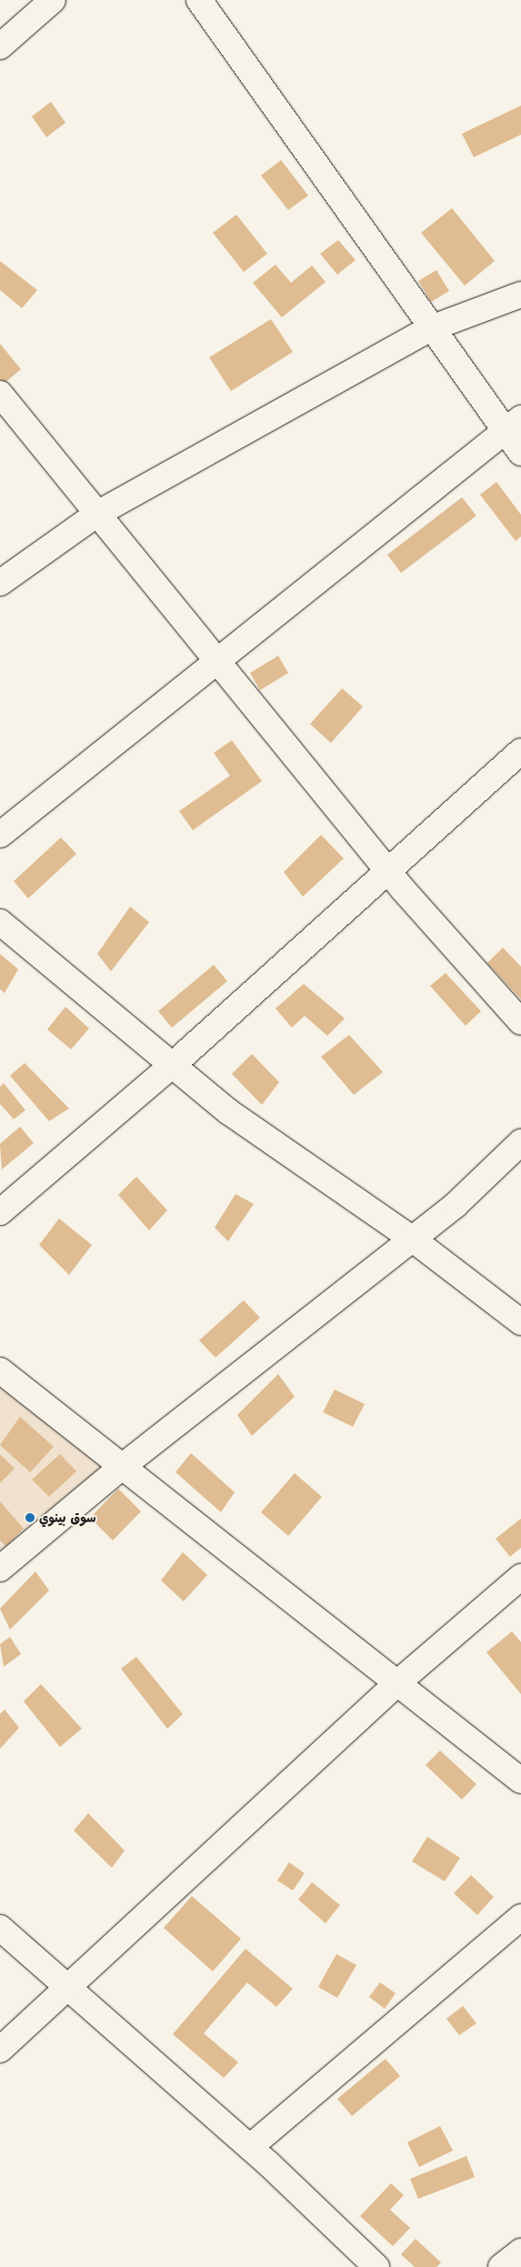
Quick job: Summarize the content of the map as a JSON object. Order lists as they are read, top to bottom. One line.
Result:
{"places":["سوق بينوي"]}
